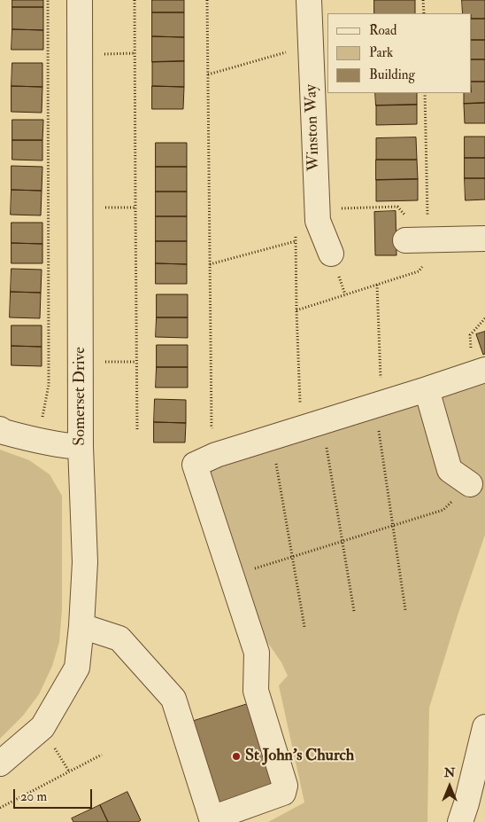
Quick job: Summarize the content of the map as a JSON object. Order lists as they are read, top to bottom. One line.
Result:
{"streets":{"street":["Winston Way","Somerset Drive"]},"places":["St John's Church"],"legend":["Road","Park","Building"],"scale_bar":"20 m","north":"top"}
